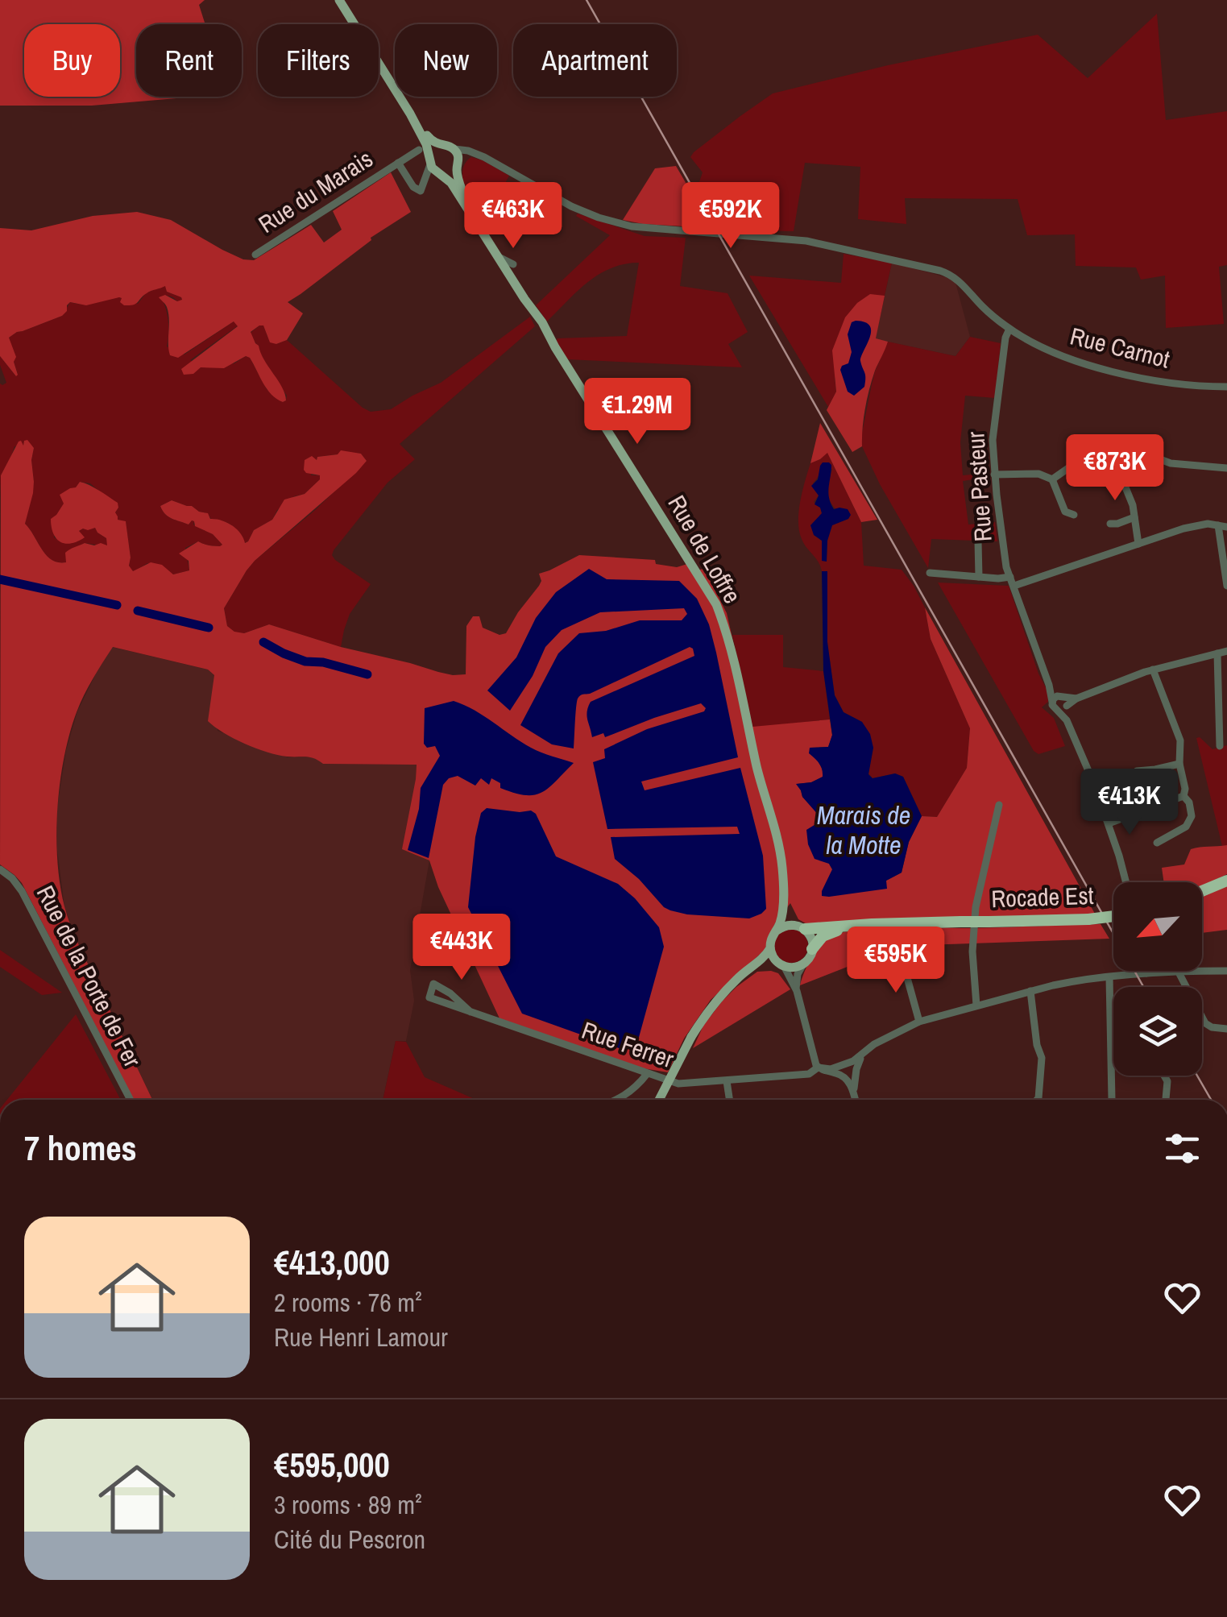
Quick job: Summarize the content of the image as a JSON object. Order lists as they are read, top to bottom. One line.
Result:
{"streets":{"highway":["Rocade Est"],"main road":["Rue de Loffre"],"street":["Rue du Marais","Rue Carnot","Rue Pasteur","Rue de la Porte de Fer","Rue Ferrer"]},"crossings":[["Rue du Marais","Rue Carnot"],["Rue du Marais","Rue de Loffre"],["Rue Carnot","Rue Pasteur"],["Rue Carnot","Rue de Loffre"]],"water":["Marais de la Motte"],"north":"bottom left","page":{"chip":["Buy","Rent","Filters","New","Apartment"],"price":["€463K","€592K","€1.29M","€873K","€413K","€443K","€595K"],"heading":"7 homes","list":[{"name":"€413,000","note":"2 rooms · 76 m² · Rue Henri Lamour"},{"name":"€595,000","note":"3 rooms · 89 m² · Cité du Pescron"}]}}
